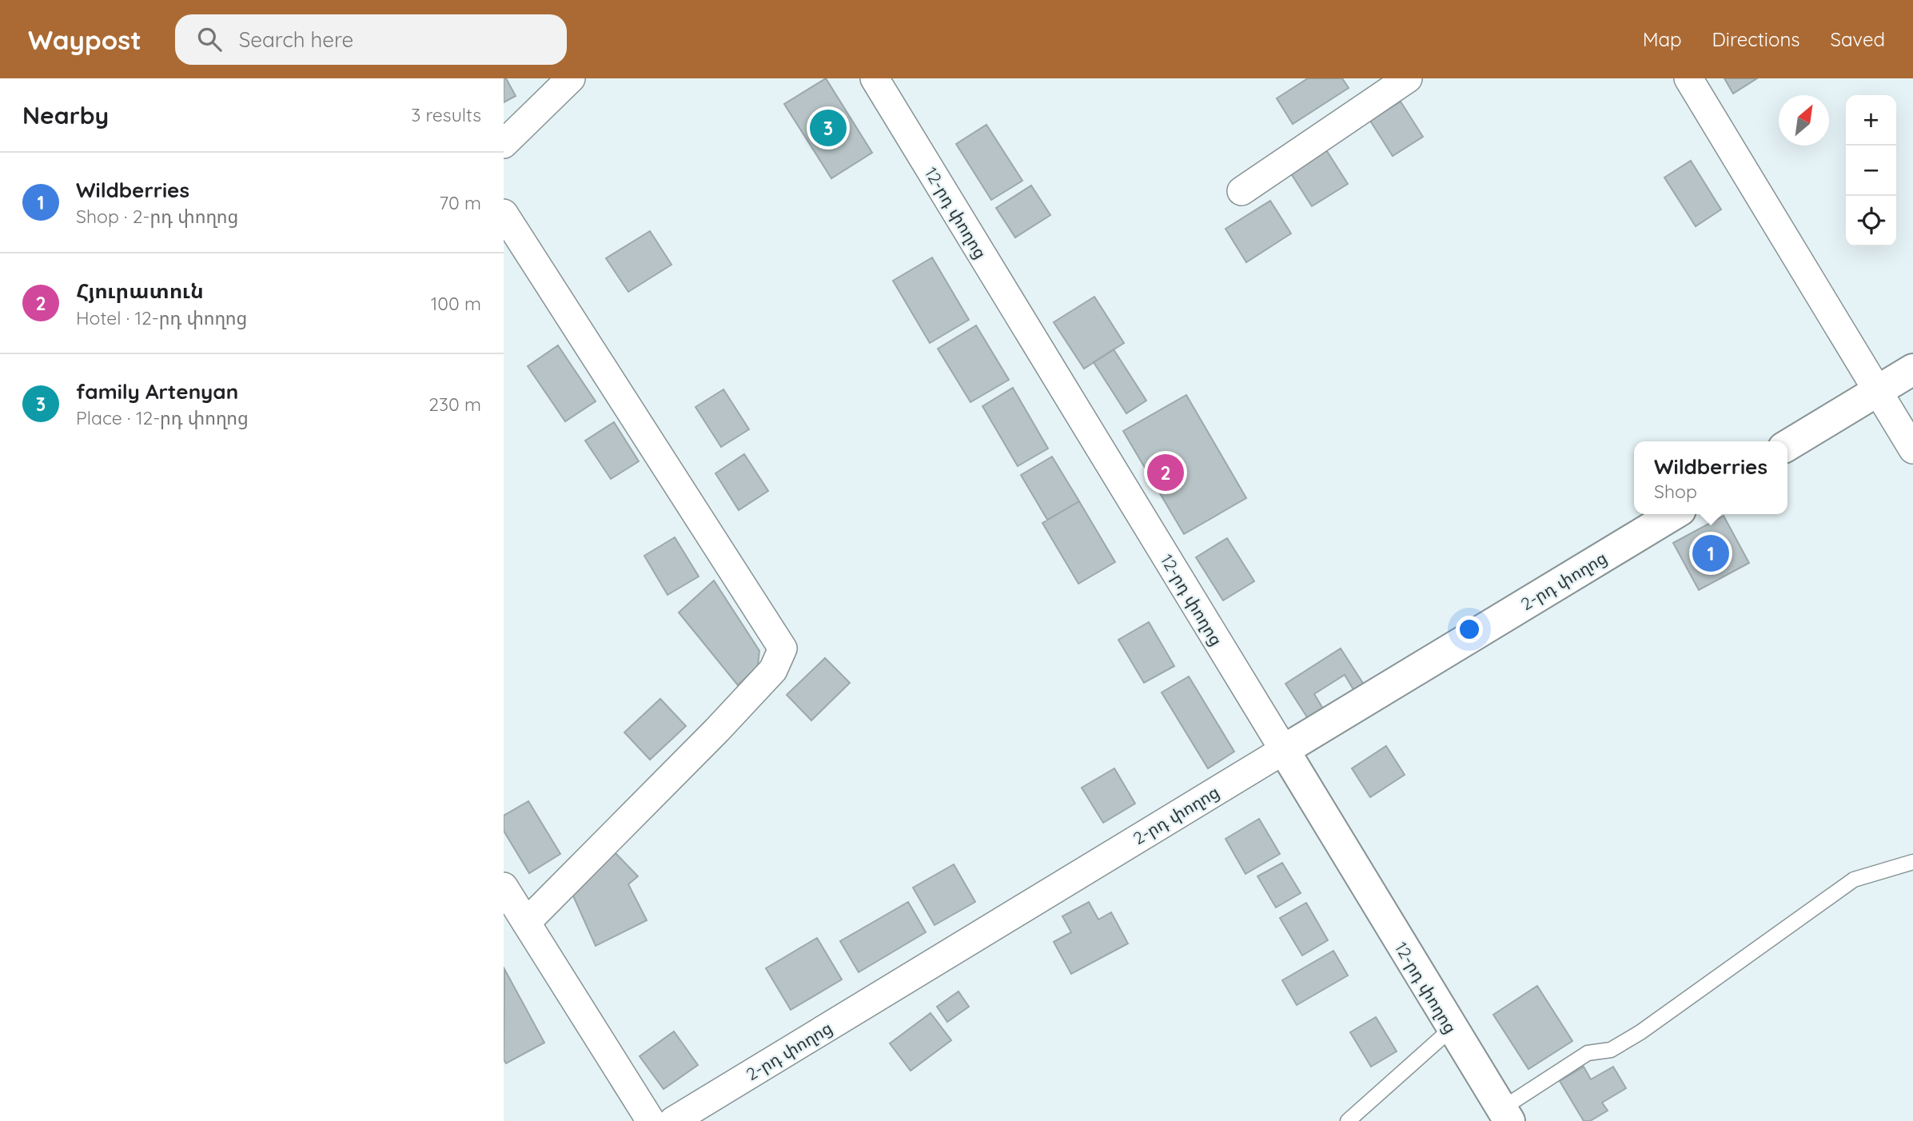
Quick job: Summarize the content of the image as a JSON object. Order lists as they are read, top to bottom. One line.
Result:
{"streets":{"street":["12-րդ փողոց","2-րդ փողոց"]},"crossings":[["12-րդ փողոց","2-րդ փողոց"]],"north":"top right","page":{"header":"Waypost","search":"Search here","nav":["Map","Directions","Saved"],"heading":["Nearby","3 results"],"map_buttons":["+","−"],"pins":["3","2","1"],"list":[{"mark":"1","name":"Wildberries","note":"Shop · 2-րդ փողոց","value":"70 m"},{"mark":"2","name":"Հյուրատուն","note":"Hotel · 12-րդ փողոց","value":"100 m"},{"mark":"3","name":"family Artenyan","note":"Place · 12-րդ փողոց","value":"230 m"}],"popup":["Wildberries","Shop"]}}
